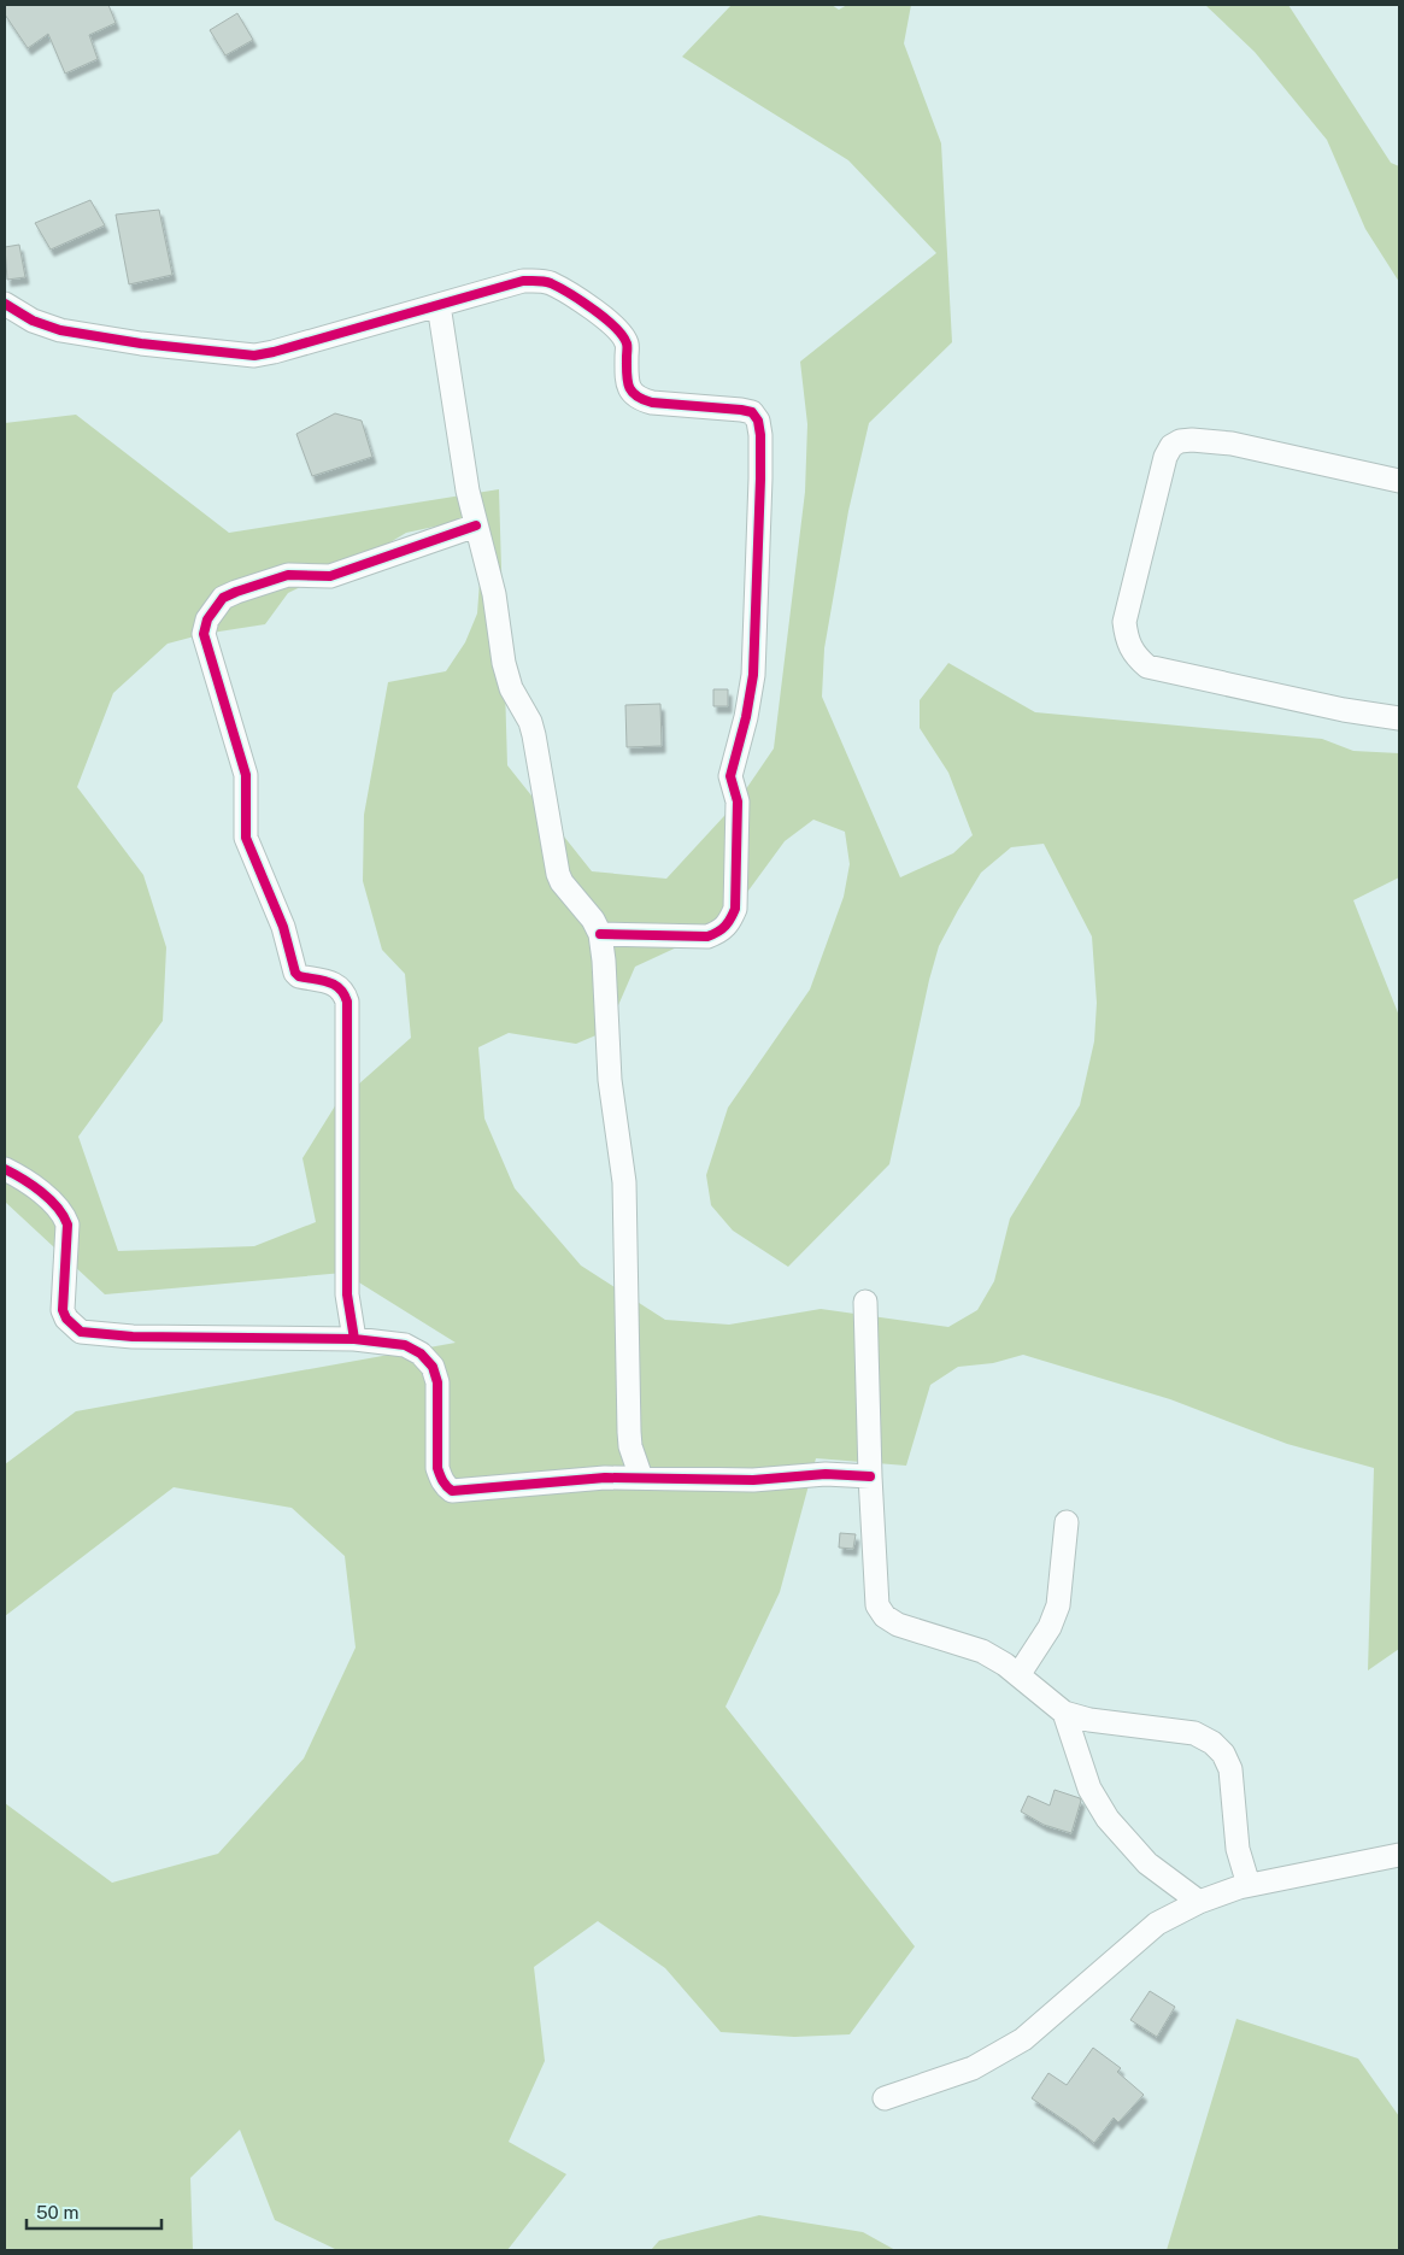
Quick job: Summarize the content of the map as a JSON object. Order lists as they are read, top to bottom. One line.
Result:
{"scale_bar":"50 m"}
